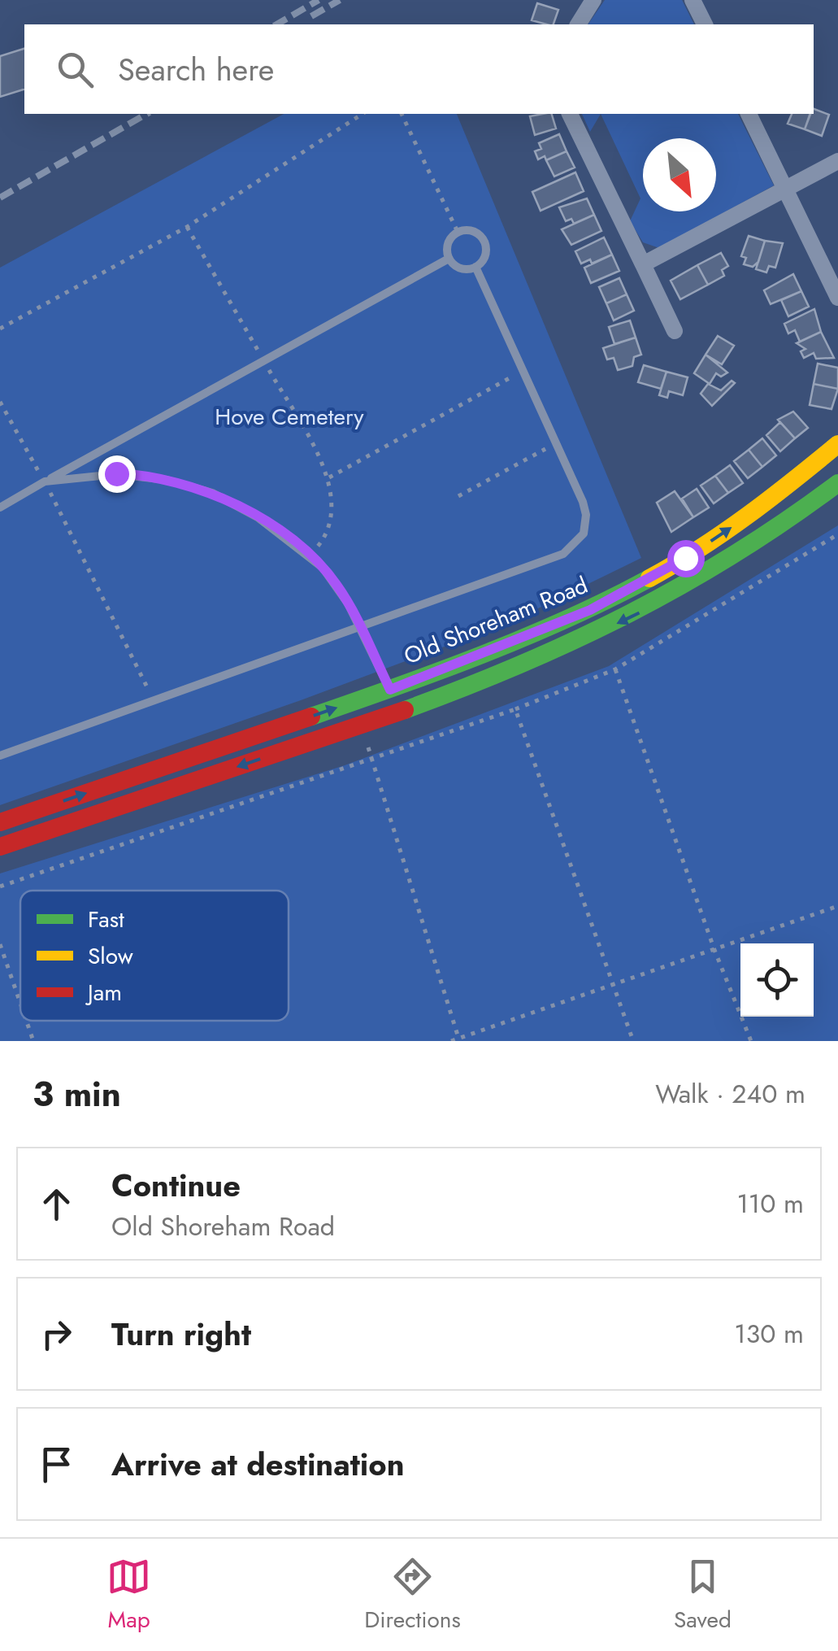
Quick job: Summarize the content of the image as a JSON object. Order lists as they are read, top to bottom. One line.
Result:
{"streets":{"main road":["Old Shoreham Road"]},"parks":["Hove Cemetery"],"legend":["Fast","Slow","Jam"],"north":"bottom right","page":{"search":"Search here","heading":["3 min","Walk · 240 m"],"list":[["Continue","Old Shoreham Road","110 m"],["Turn right","130 m"],"Arrive at destination"],"nav":["Map","Directions","Saved"]}}
